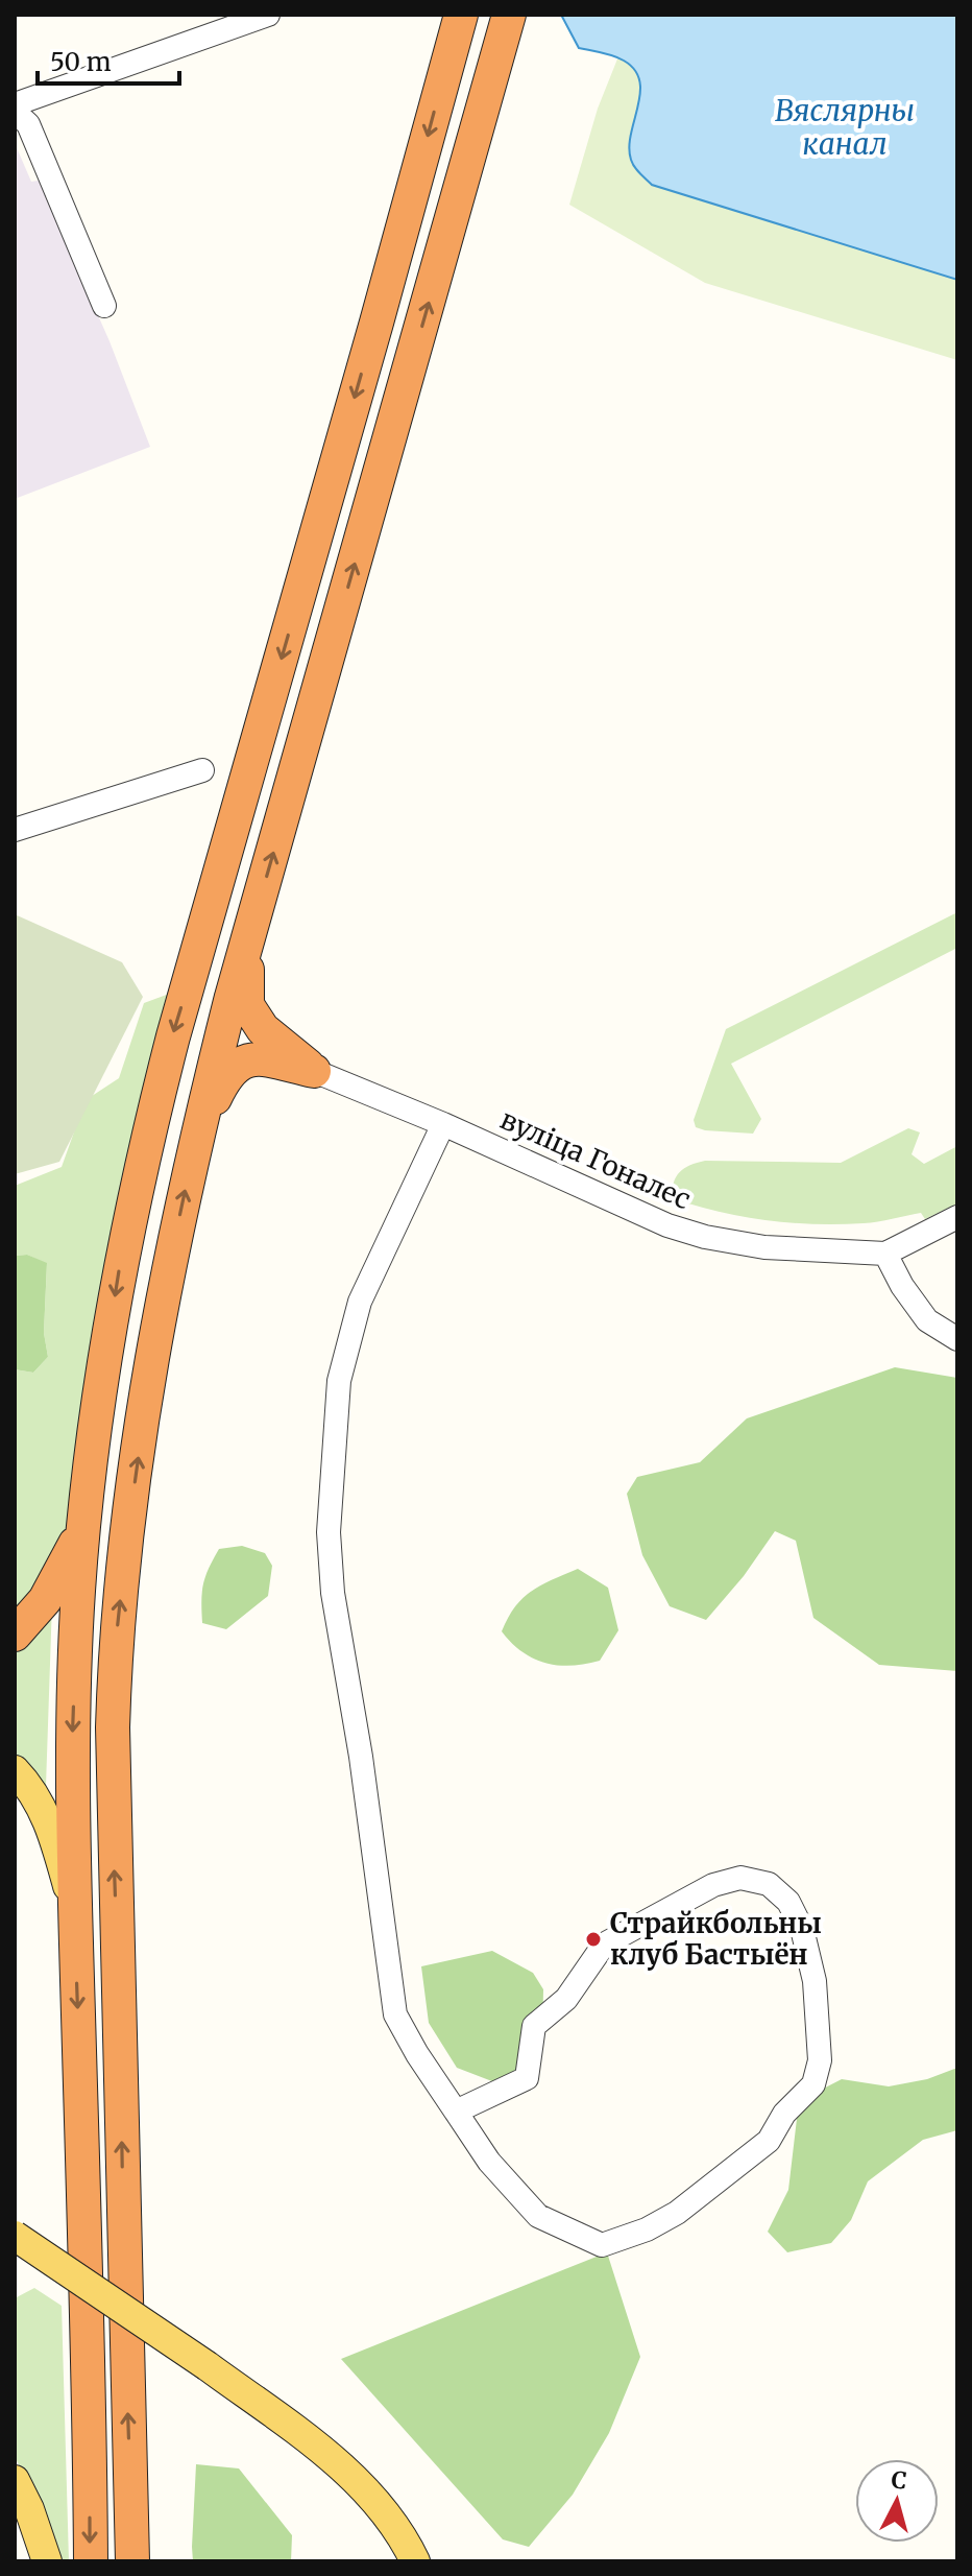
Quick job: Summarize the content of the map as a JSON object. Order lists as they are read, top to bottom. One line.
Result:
{"streets":{"street":["вуліца Гоналес"]},"water":["Вяслярны канал"],"places":["Страйкбольны клуб Бастыён"],"scale_bar":"50 m","north":"top"}
